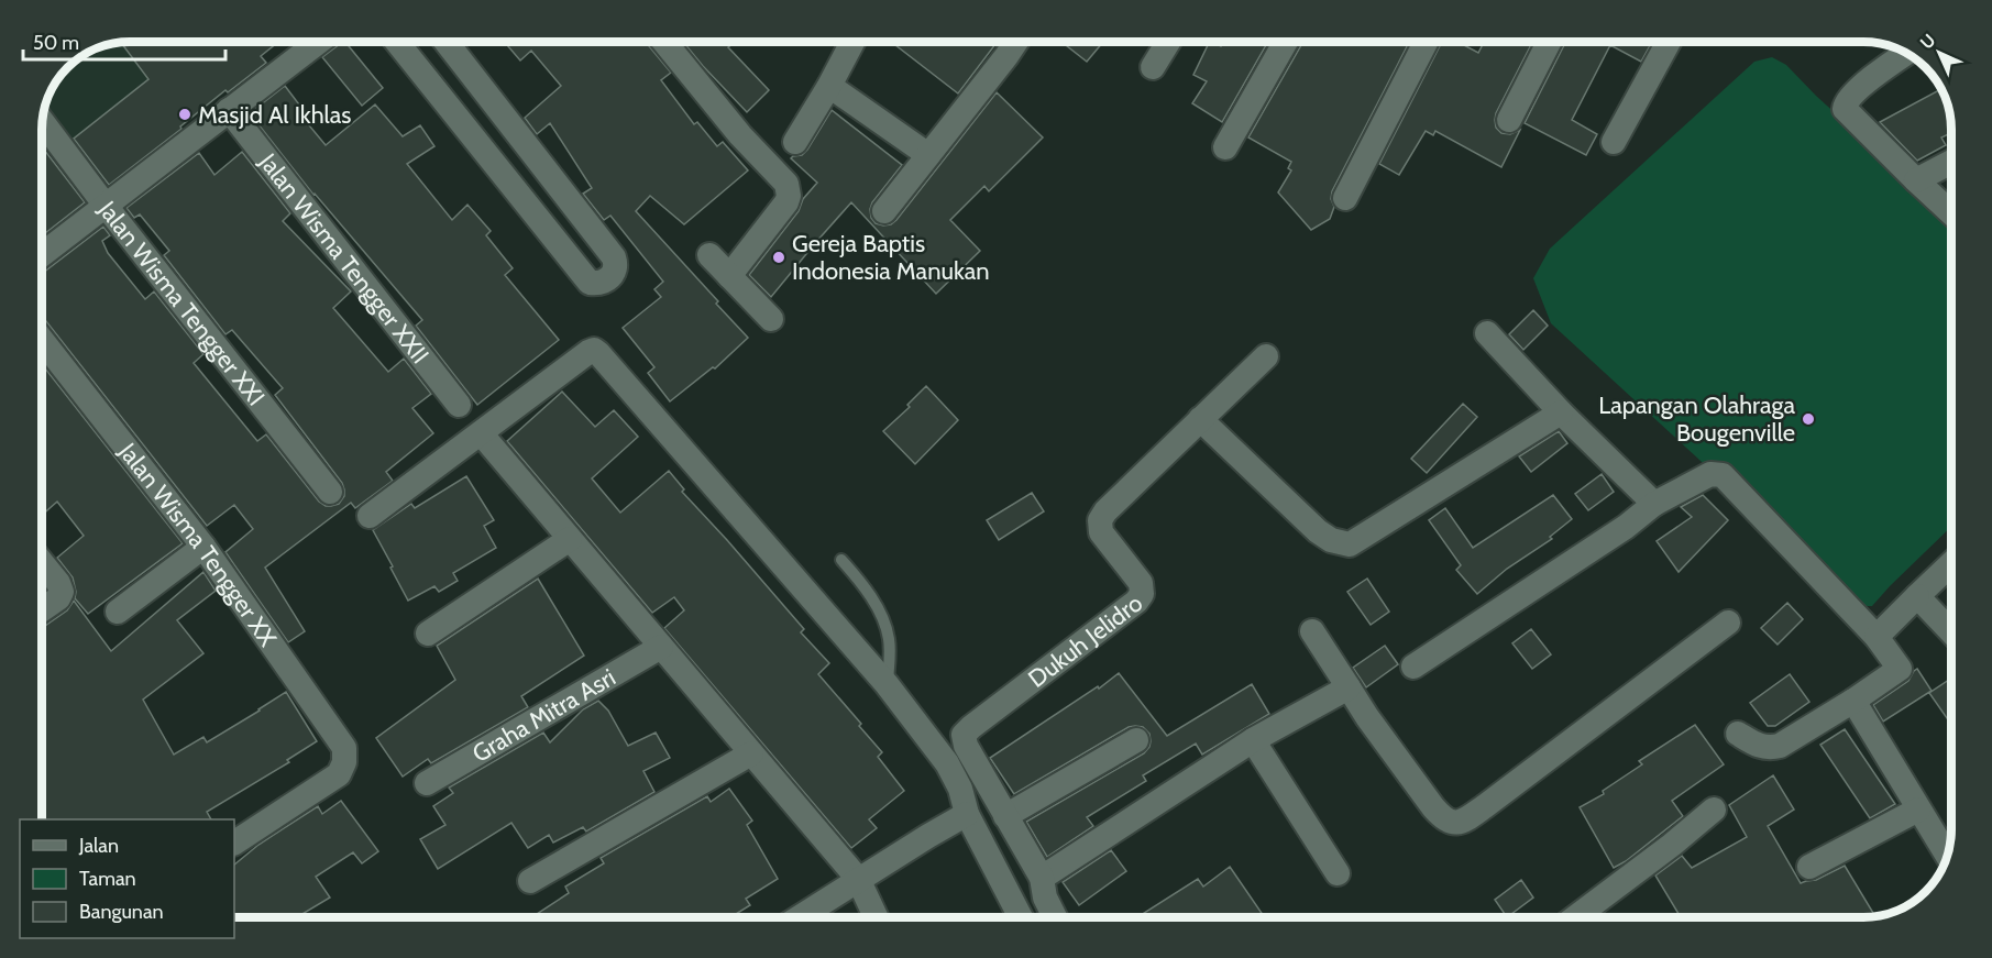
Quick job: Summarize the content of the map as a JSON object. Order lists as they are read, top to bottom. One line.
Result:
{"streets":{"street":["Jalan Wisma Tengger XXII","Jalan Wisma Tengger XXI","Jalan Wisma Tengger XX","Dukuh Jelidro","Graha Mitra Asri"]},"places":["Masjid Al Ikhlas","Gereja Baptis Indonesia Manukan","Lapangan Olahraga Bougenville"],"legend":["Jalan","Taman","Bangunan"],"scale_bar":"50 m","north":"top left"}
